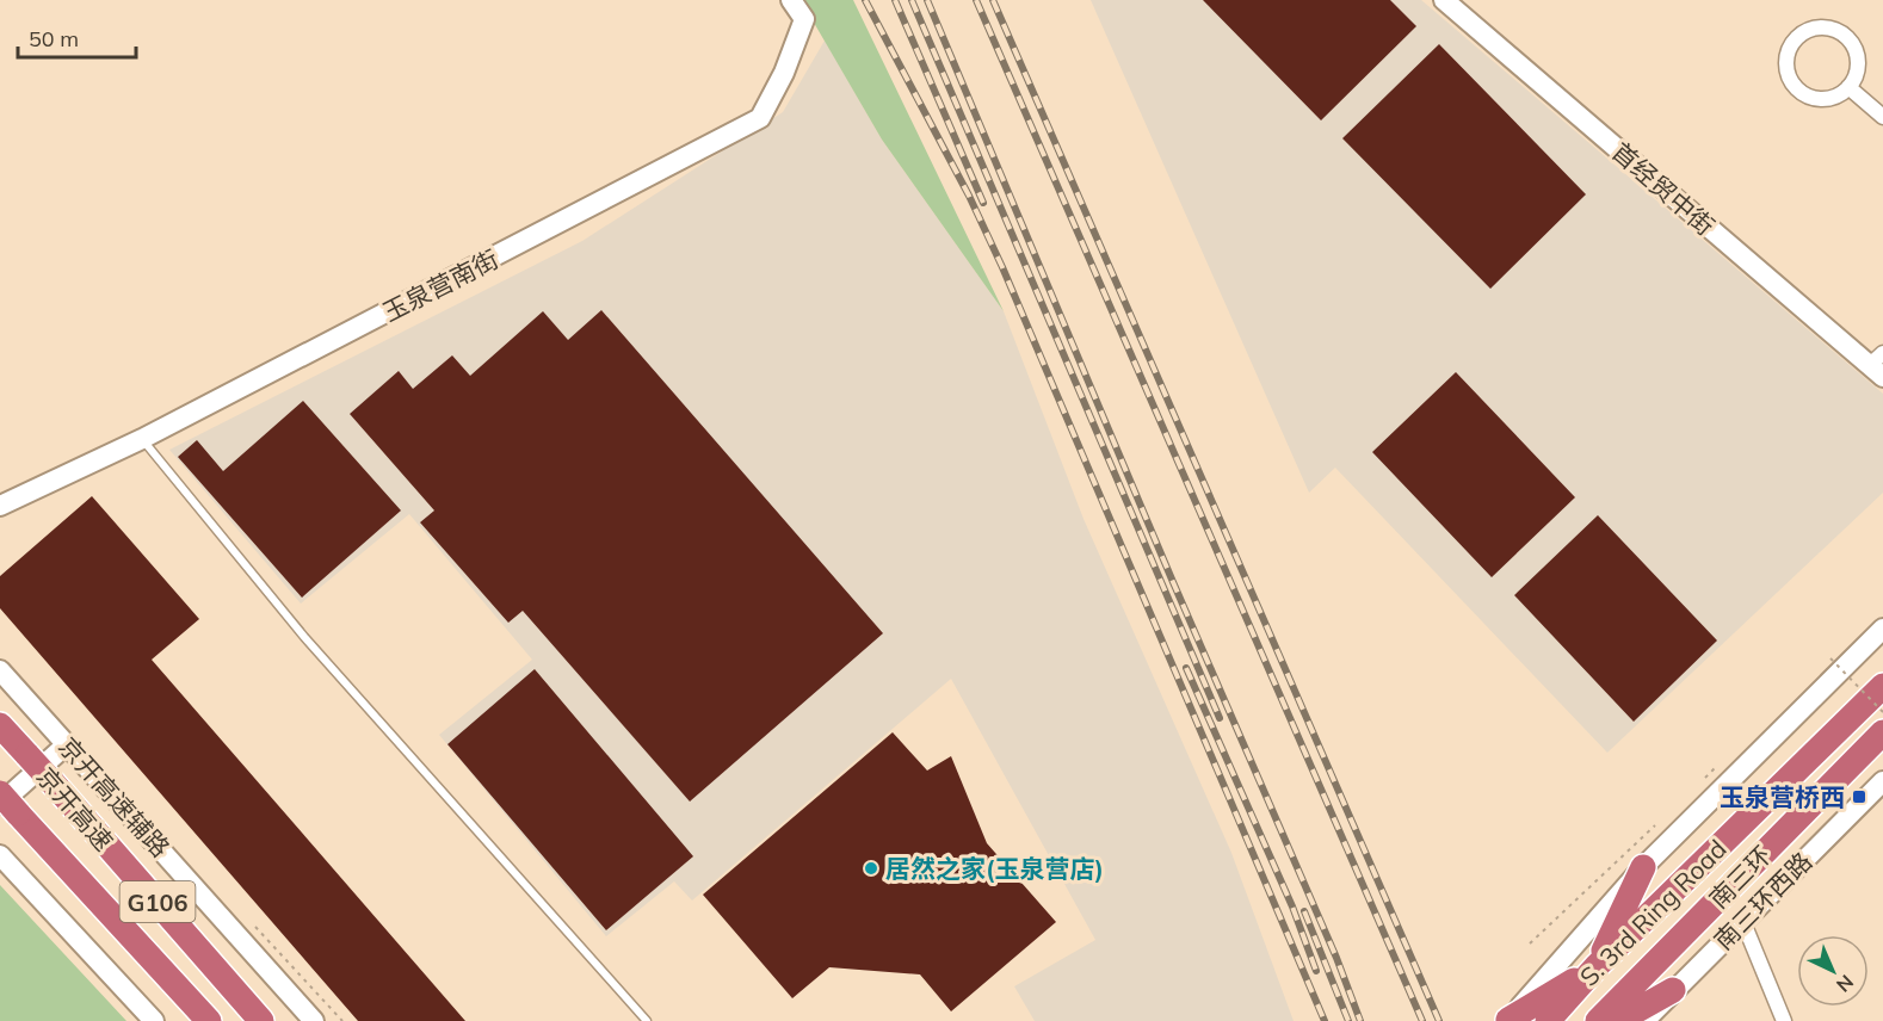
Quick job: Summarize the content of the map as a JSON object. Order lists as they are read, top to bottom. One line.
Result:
{"streets":{"highway":["京开高速","南三环","G106","S. 3rd Ring Road"],"street":["首经贸中街","玉泉营南街","京开高速辅路","南三环西路"]},"places":{"transit":["玉泉营桥西"],"other":["居然之家(玉泉营店)"]},"scale_bar":"50 m","north":"bottom right"}
